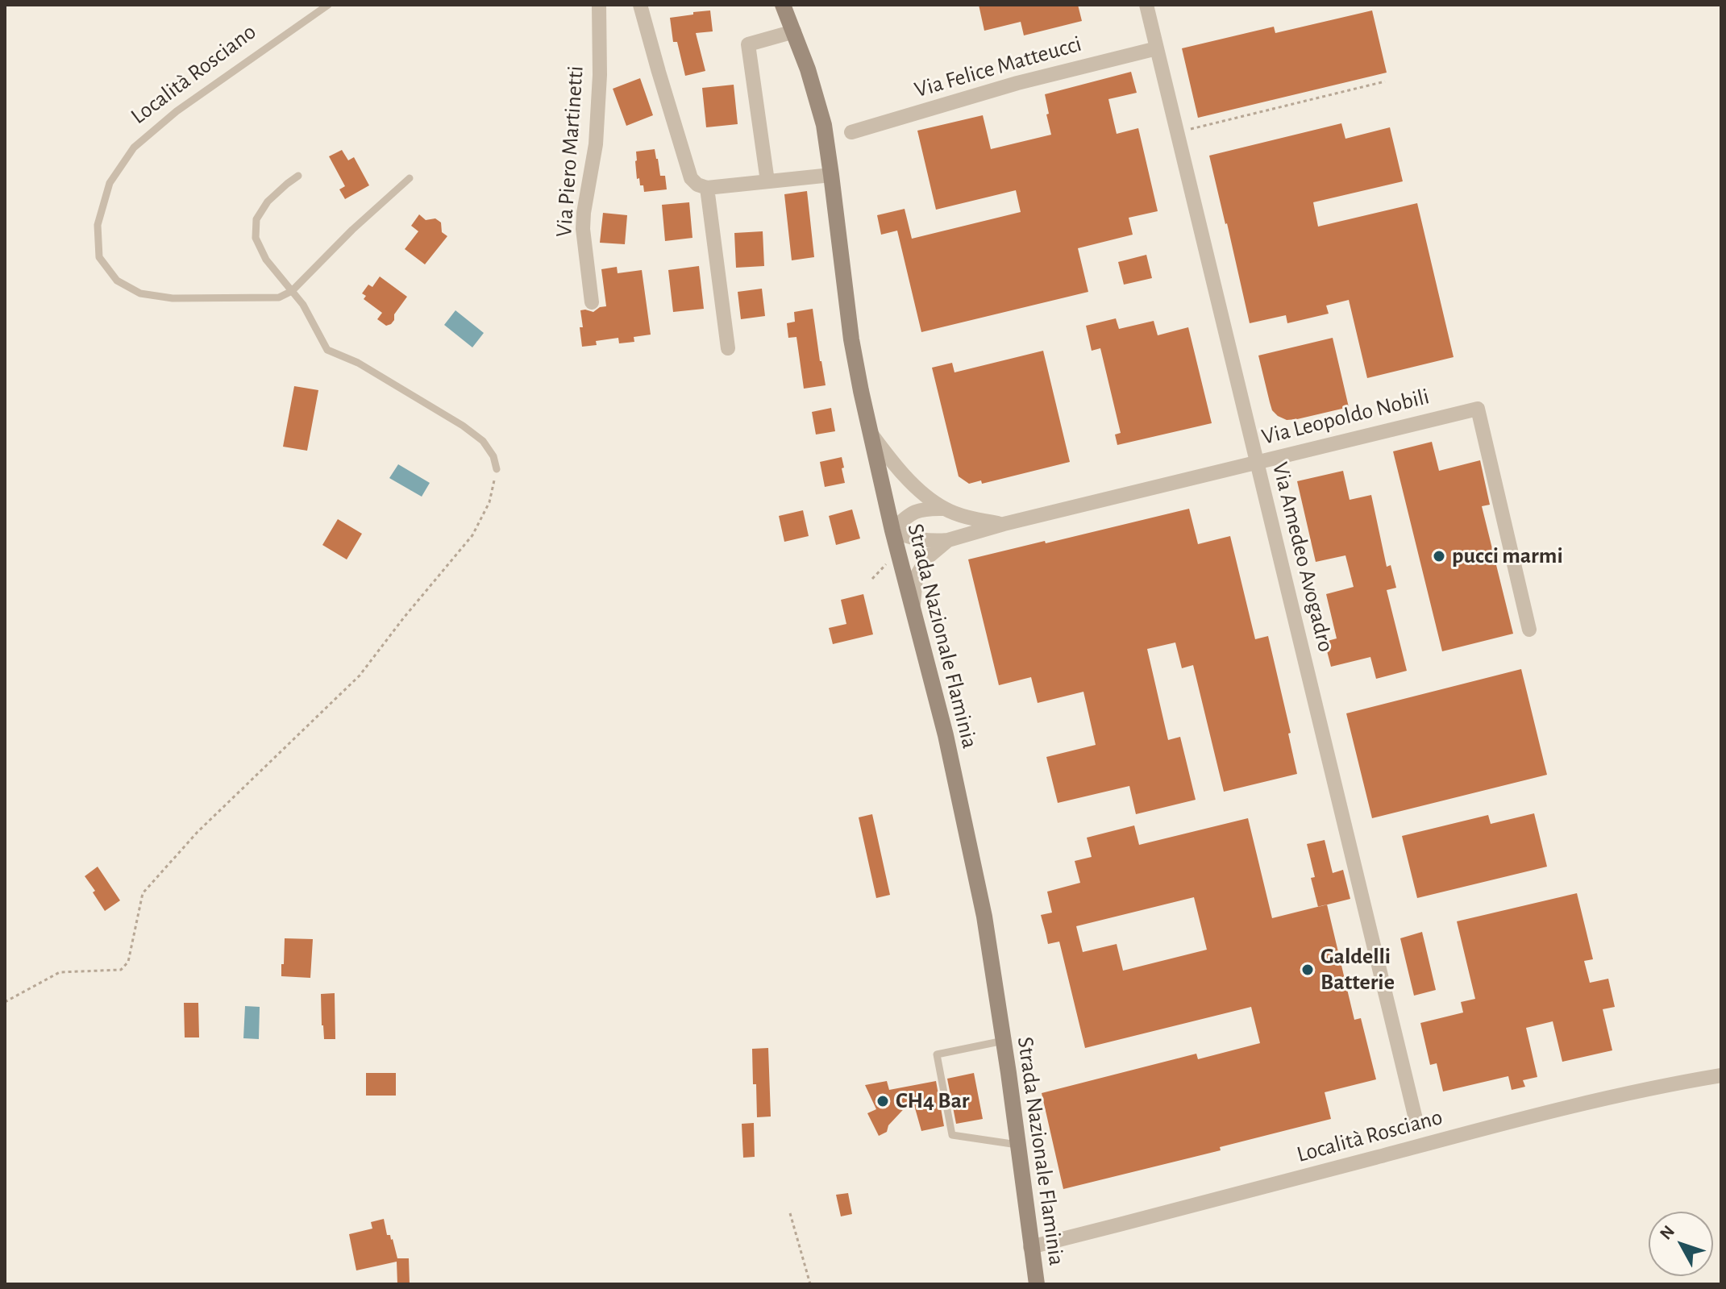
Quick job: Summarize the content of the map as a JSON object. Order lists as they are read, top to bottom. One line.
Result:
{"streets":{"main road":["Strada Nazionale Flaminia"],"street":["Via Felice Matteucci","Località Rosciano","Via Piero Martinetti","Via Leopoldo Nobili","Via Amedeo Avogadro"]},"crossings":[["Via Felice Matteucci","Via Amedeo Avogadro"],["Località Rosciano","Strada Nazionale Flaminia"],["Via Leopoldo Nobili","Via Amedeo Avogadro"],["Via Leopoldo Nobili","Strada Nazionale Flaminia"]],"places":["pucci marmi","Galdelli Batterie","CH4 Bar"],"north":"top left"}
